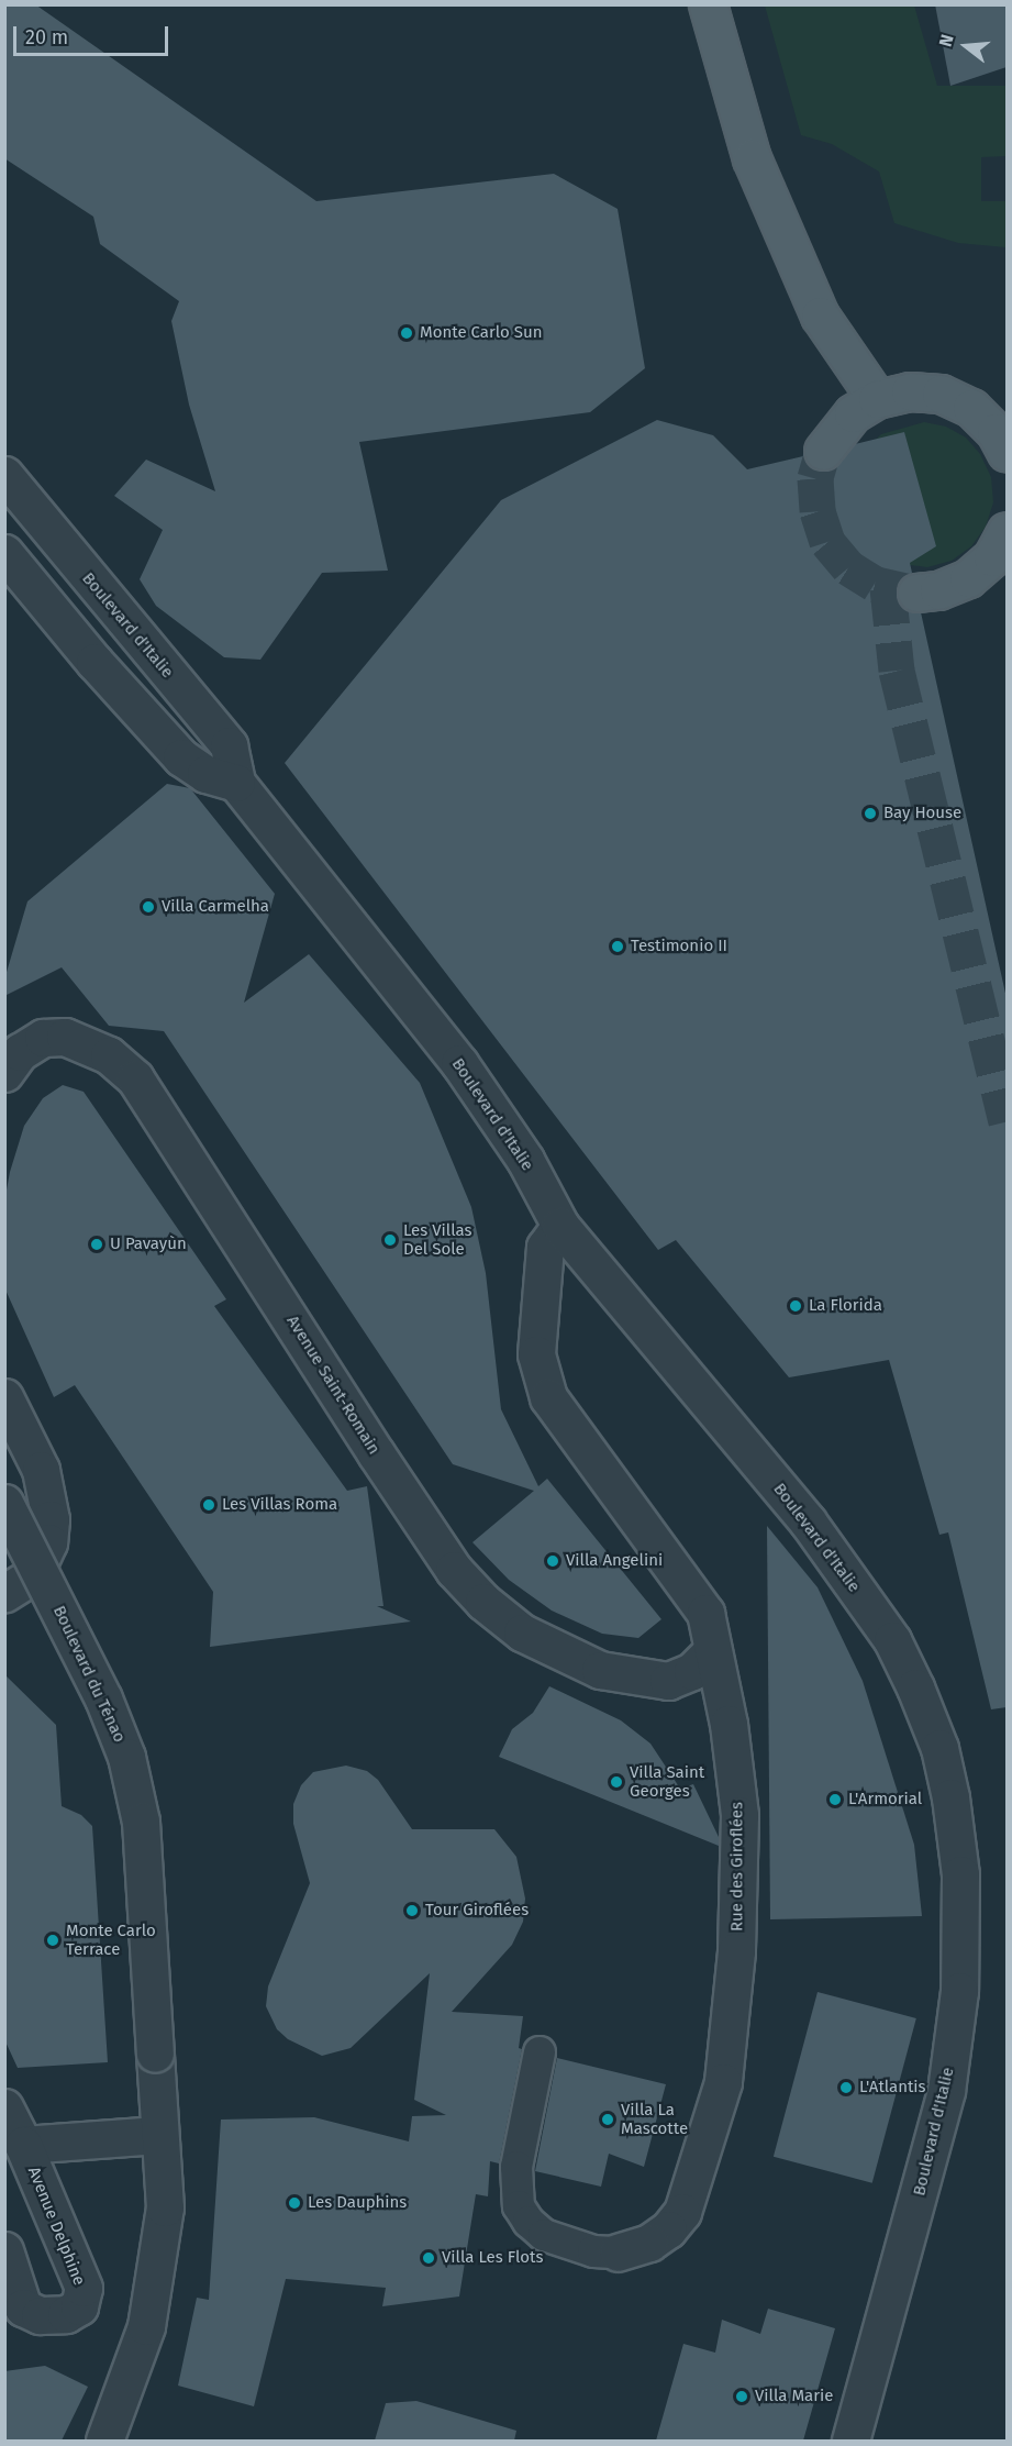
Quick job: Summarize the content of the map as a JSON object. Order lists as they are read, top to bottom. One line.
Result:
{"streets":{"street":["Boulevard d'Italie","Avenue Saint-Romain","Boulevard du Ténao","Rue des Giroflées","Avenue Delphine"]},"crossings":[["Boulevard d'Italie","Rue des Giroflées"],["Avenue Saint-Romain","Rue des Giroflées"],["Boulevard du Ténao","Avenue Delphine"]],"places":["Monte Carlo Sun","Bay House","Villa Carmelha","Testimonio II","Les Villas Del Sole","U Pavayùn","La Florida","Les Villas Roma","Villa Angelini","Villa Saint Georges","L'Armorial","Tour Giroflées","Monte Carlo Terrace","L'Atlantis","Villa La Mascotte","Les Dauphins","Villa Les Flots","Villa Marie"],"scale_bar":"20 m","north":"left"}
